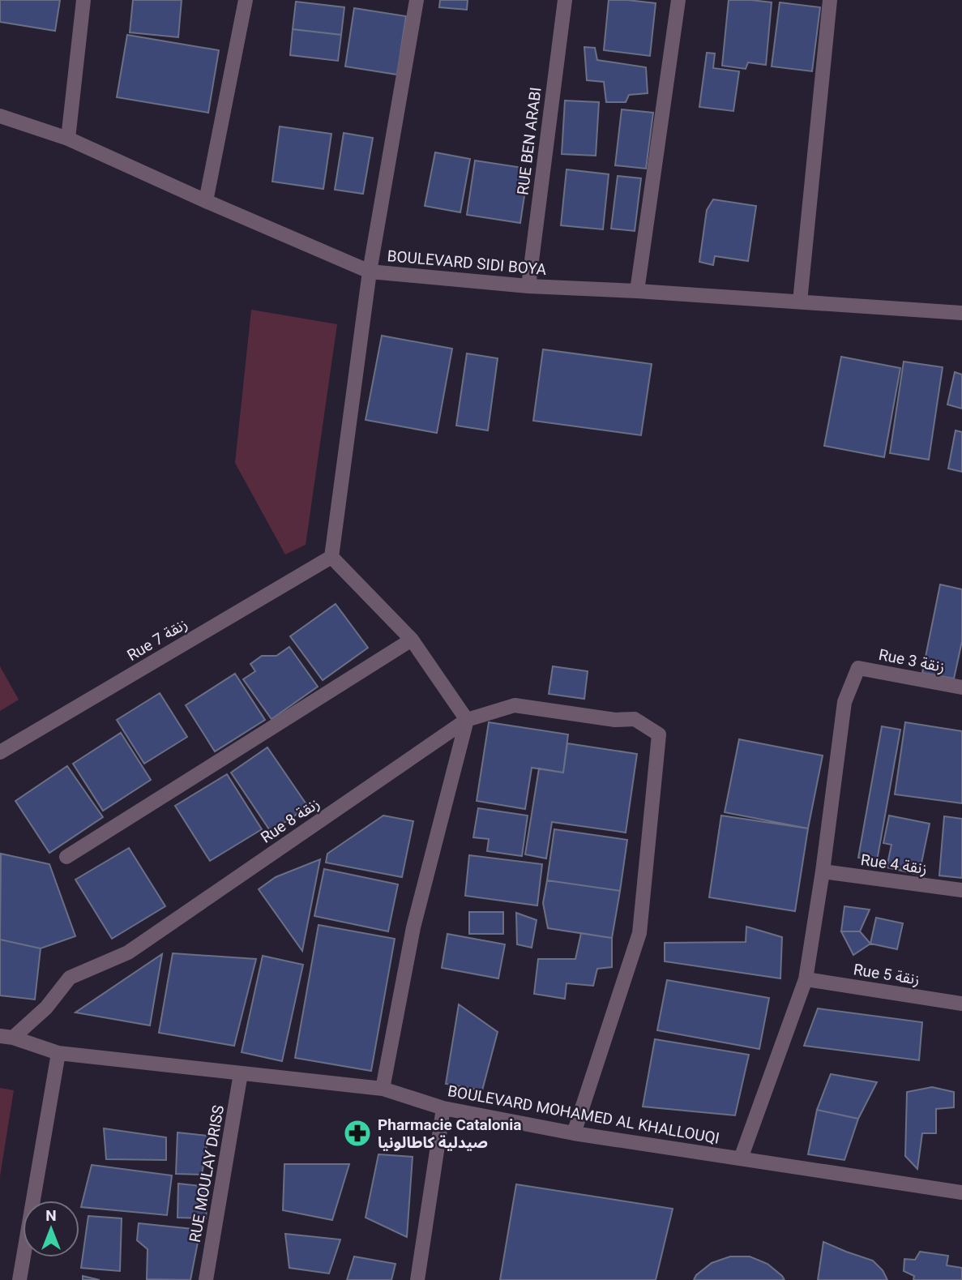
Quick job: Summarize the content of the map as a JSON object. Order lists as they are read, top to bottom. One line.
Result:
{"streets":{"street":["RUE BEN ARABI","BOULEVARD SIDI BOYA","Rue 7 زنقة","Rue 3 زنقة","Rue 8 زنقة","Rue 4 زنقة","Rue 5 زنقة","BOULEVARD MOHAMED AL KHALLOUQI","RUE MOULAY DRISS"]},"crossings":[["RUE BEN ARABI","BOULEVARD SIDI BOYA"],["Rue 3 زنقة","Rue 4 زنقة"],["Rue 8 زنقة","BOULEVARD MOHAMED AL KHALLOUQI"],["BOULEVARD MOHAMED AL KHALLOUQI","RUE MOULAY DRISS"]],"places":{"pharmacy":["Pharmacie Catalonia صيدلية كاطالونيا"]},"north":"top"}
